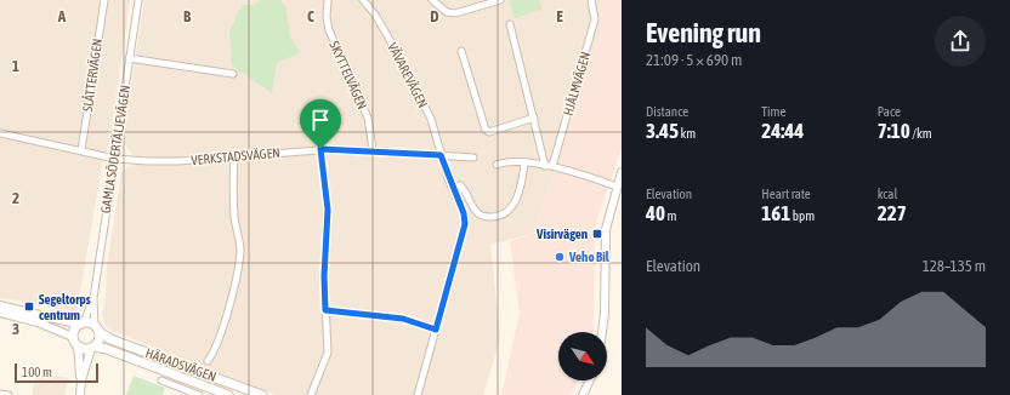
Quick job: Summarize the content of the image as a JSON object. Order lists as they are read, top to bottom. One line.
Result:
{"streets":{"main road":["HÄRADSVÄGEN"],"street":["SLÅTTERVÄGEN","SKYTTELVÄGEN","VÄVAREVÄGEN","HJÄLMVÄGEN","GAMLA SÖDERTÄLJEVÄGEN","VERKSTADSVÄGEN"]},"crossings":[["SLÅTTERVÄGEN","VERKSTADSVÄGEN"],["SKYTTELVÄGEN","VERKSTADSVÄGEN"],["VÄVAREVÄGEN","VERKSTADSVÄGEN"],["GAMLA SÖDERTÄLJEVÄGEN","VERKSTADSVÄGEN"],["GAMLA SÖDERTÄLJEVÄGEN","HÄRADSVÄGEN"]],"places":{"transit":["Visirvägen","Segeltorps centrum"],"other":["Veho Bil"]},"scale_bar":"100 m","north":"bottom right","page":{"heading":["Evening run","21:09 · 5 × 690 m"],"stats":[["Distance","3.45 km"],["Time","24:44"],["Pace","7:10 /km"],["Elevation","40 m"],["Heart rate","161 bpm"],["kcal","227"]],"chart":["Elevation","128–135 m"],"scale":"100 m"},"grid":{"columns":["A","B","C","D","E"],"rows":["1","2","3"]}}
